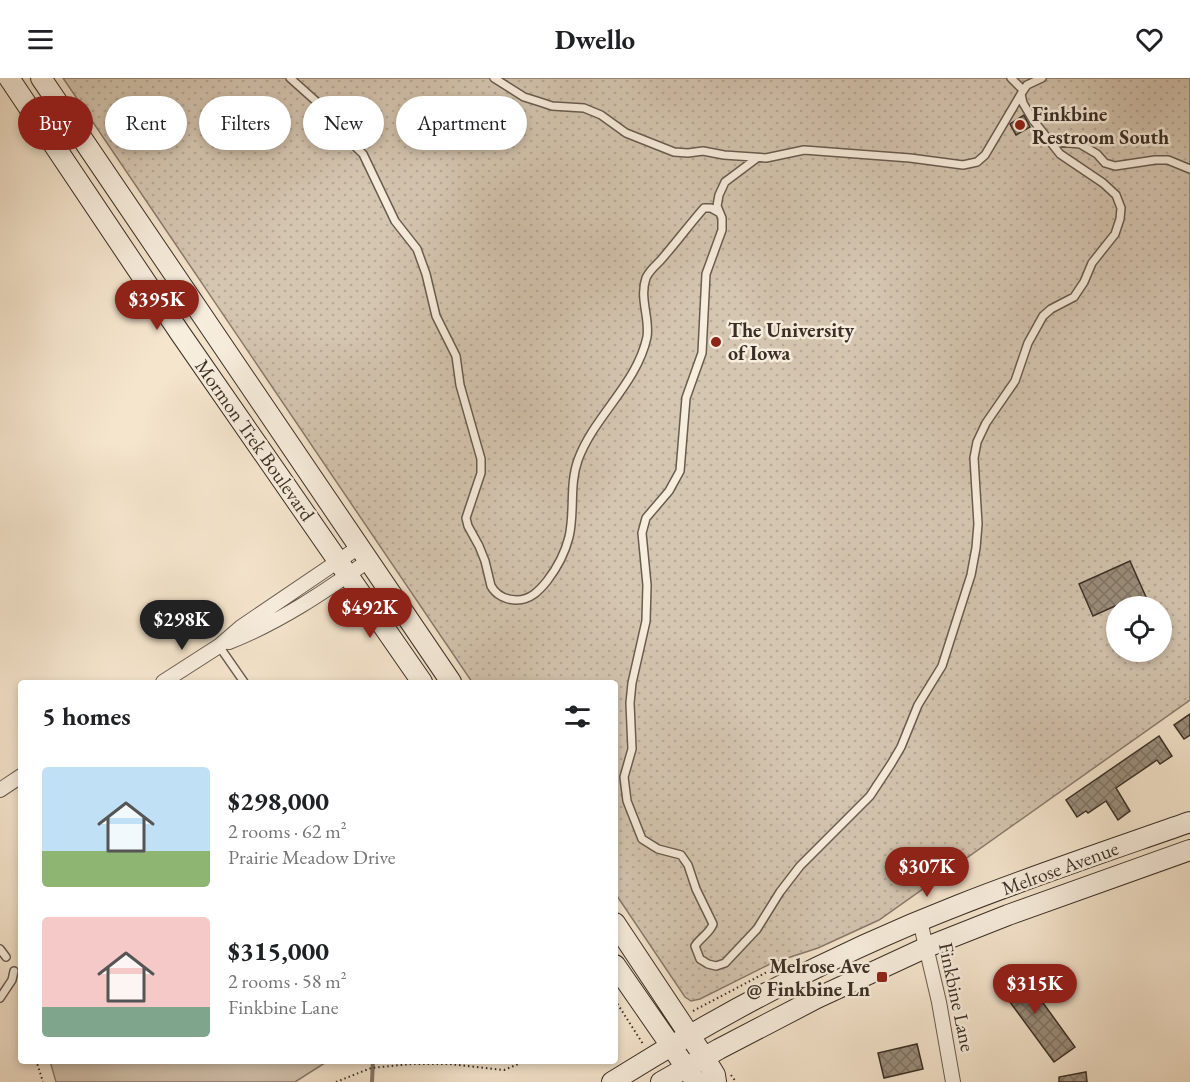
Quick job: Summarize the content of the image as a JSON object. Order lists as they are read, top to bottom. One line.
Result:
{"streets":{"main road":["Mormon Trek Boulevard","Melrose Avenue"],"street":["Finkbine Lane"]},"crossings":[["Melrose Avenue","Finkbine Lane"]],"places":{"other":["Finkbine Restroom South","The University of Iowa"],"transit":["Melrose Ave @ Finkbine Ln"]},"page":{"header":"Dwello","chip":["Buy","Rent","Filters","New","Apartment"],"price":["$395K","$492K","$298K","$307K","$315K"],"heading":"5 homes","list":[{"name":"$298,000","note":"2 rooms · 62 m² · Prairie Meadow Drive"},{"name":"$315,000","note":"2 rooms · 58 m² · Finkbine Lane"}]}}
